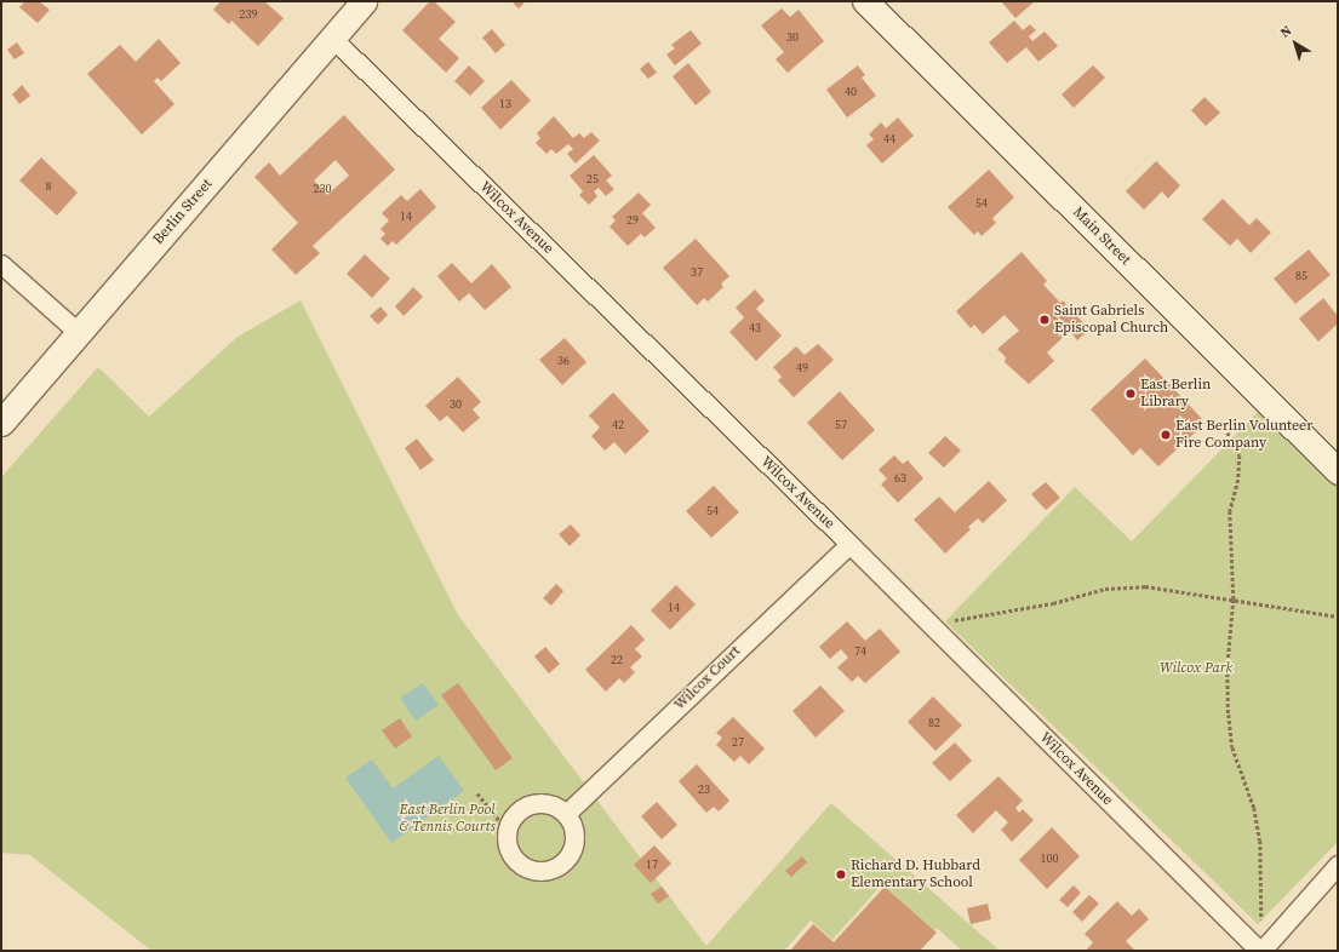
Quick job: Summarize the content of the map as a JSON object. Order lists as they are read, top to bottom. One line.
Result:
{"streets":{"street":["Berlin Street","Wilcox Avenue","Main Street","Wilcox Court"]},"crossings":[["Berlin Street","Wilcox Avenue"],["Wilcox Avenue","Wilcox Court"]],"parks":["Wilcox Park","East Berlin Pool & Tennis Courts"],"places":["Saint Gabriels Episcopal Church","East Berlin Library","East Berlin Volunteer Fire Company","Richard D. Hubbard Elementary School"],"house_numbers":["239","30","40","13","44","25","8","230","54","14","29","37","85","43","36","49","30","42","57","63","54","14","74","22","82","27","23","100","17"],"north":"top left"}
